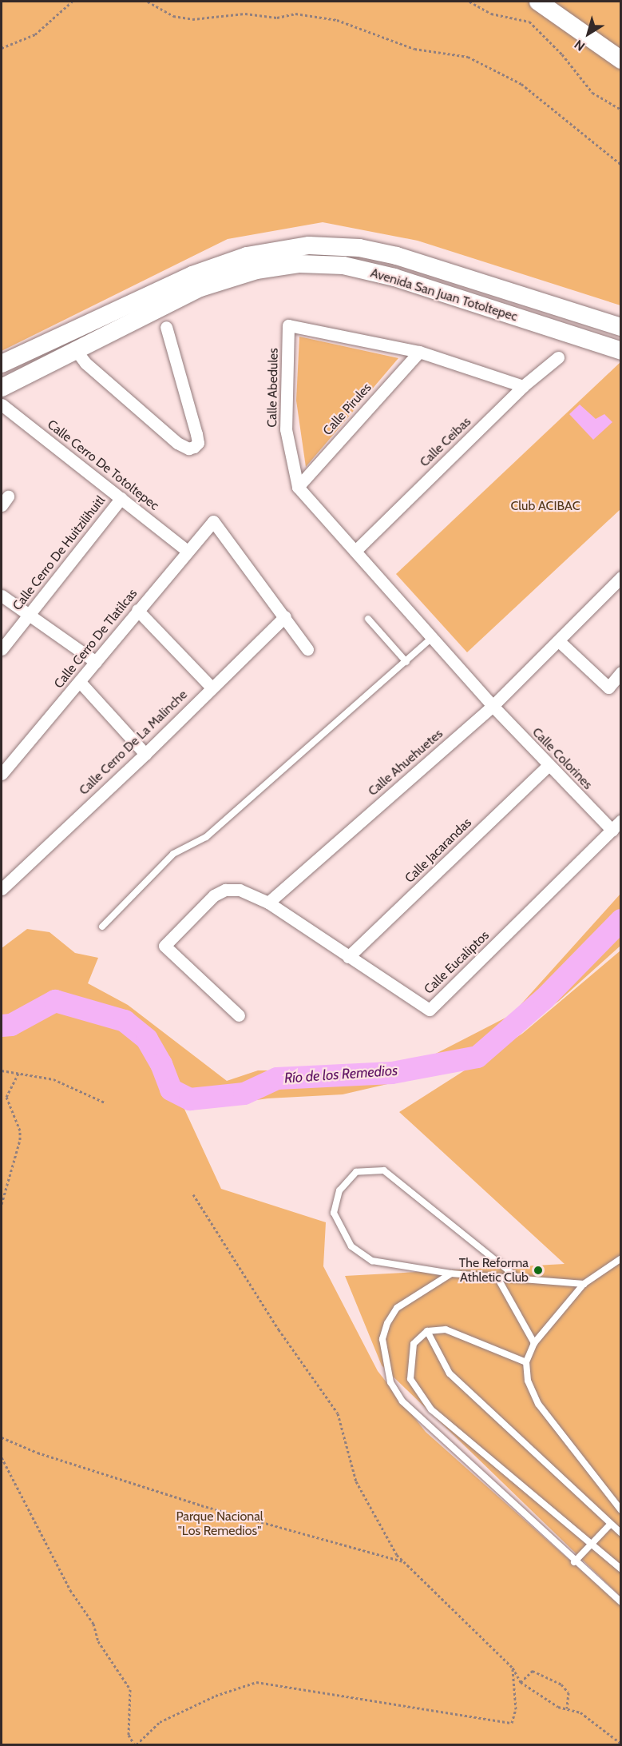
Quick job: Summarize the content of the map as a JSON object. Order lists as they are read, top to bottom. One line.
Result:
{"streets":{"main road":["Avenida San Juan Totoltepec"],"street":["Calle Abedules","Calle Pirules","Calle Ceibas","Calle Cerro De Totoltepec","Calle Cerro De Huitzilihuitl","Calle Cerro De Tlatilcas","Calle Cerro De La Malinche","Calle Colorines","Calle Ahuehuetes","Calle Jacarandas","Calle Eucaliptos"]},"crossings":[["Calle Abedules","Calle Pirules"],["Calle Abedules","Calle Ceibas"],["Calle Cerro De Totoltepec","Calle Cerro De Huitzilihuitl"],["Calle Cerro De Totoltepec","Calle Cerro De Tlatilcas"],["Calle Cerro De Tlatilcas","Calle Cerro De La Malinche"],["Calle Colorines","Calle Ahuehuetes"],["Calle Colorines","Calle Jacarandas"],["Calle Colorines","Calle Eucaliptos"],["Calle Ahuehuetes","Calle Eucaliptos"],["Calle Jacarandas","Calle Eucaliptos"]],"water":["Río de los Remedios"],"parks":["Club ACIBAC","Parque Nacional \"Los Remedios\""],"places":["The Reforma Athletic Club"],"north":"bottom left"}
